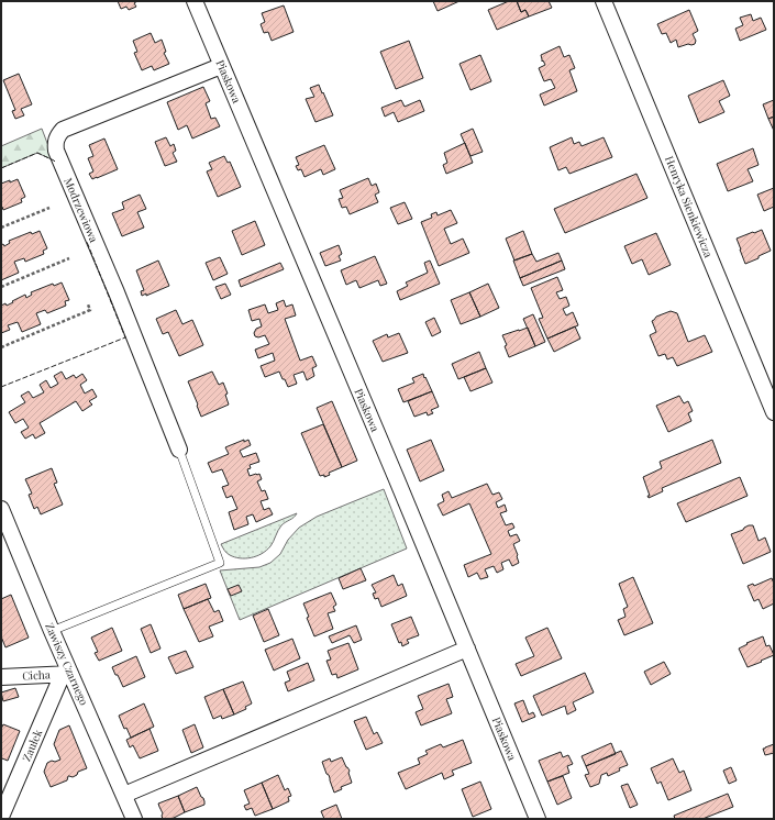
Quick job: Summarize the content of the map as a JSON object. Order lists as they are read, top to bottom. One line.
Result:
{"streets":{"street":["Piaskowa","Henryka Sienkiewicza","Modrzewiowa","Zawiszy Czarnego","Cicha","Zaułek"]},"crossings":[["Piaskowa","Modrzewiowa"],["Zawiszy Czarnego","Cicha"],["Zawiszy Czarnego","Zaułek"],["Cicha","Zaułek"]]}
